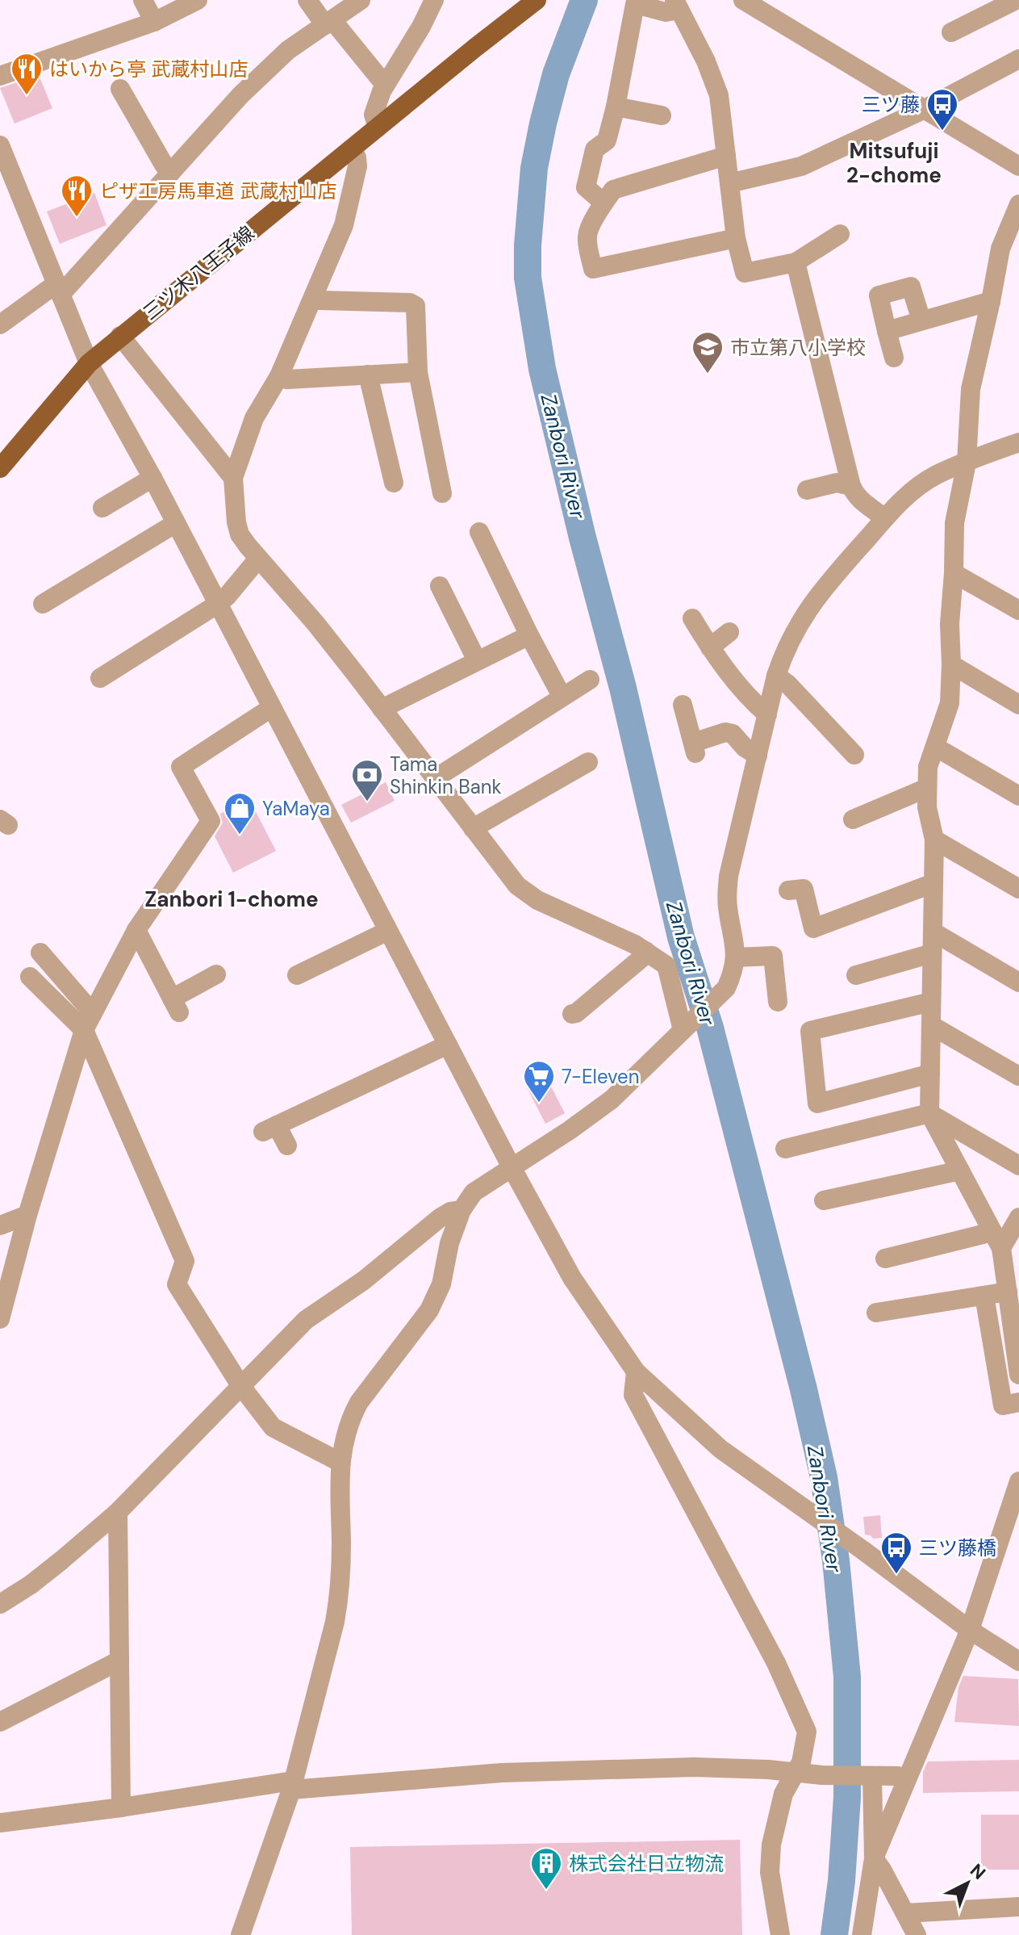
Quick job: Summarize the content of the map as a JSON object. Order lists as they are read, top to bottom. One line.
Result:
{"streets":{"main road":["三ツ木八王子線"]},"districts":["Mitsufuji 2-chome","Zanbori 1-chome"],"water":["Zanbori River"],"places":{"restaurant":["はいから亭 武蔵村山店","ピザ工房馬車道 武蔵村山店"],"bus stop":["三ツ藤","三ツ藤橋"],"school or university":["市立第八小学校"],"bank":["Tama Shinkin Bank"],"shop":["YaMaya"],"supermarket":["7-Eleven"],"building":["株式会社日立物流"]},"north":"top right"}
